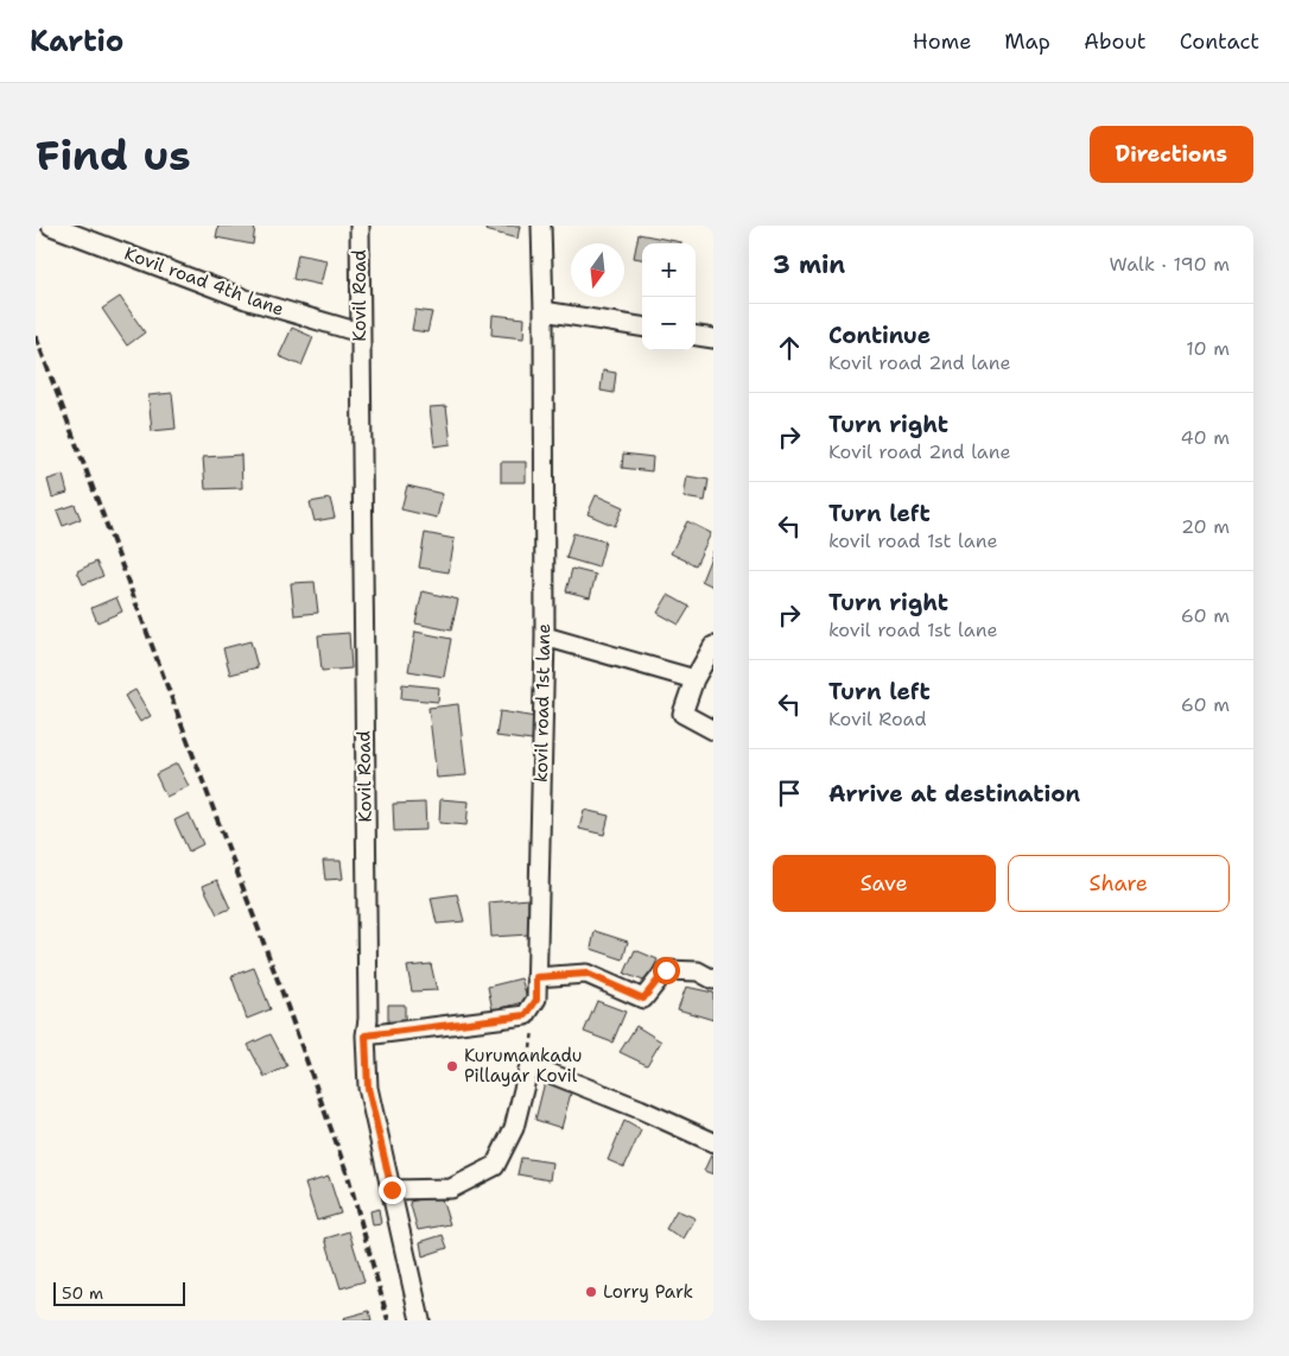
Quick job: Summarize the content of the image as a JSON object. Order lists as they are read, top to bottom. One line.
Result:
{"streets":{"street":["Kovil road 4th lane","Kovil Road","kovil road 1st lane"]},"crossings":[["Kovil road 4th lane","Kovil Road"],["Kovil Road","kovil road 1st lane"]],"places":["Kurumankadu Pillayar Kovil","Lorry Park"],"scale_bar":"50 m","north":"bottom","page":{"header":"Kartio","nav":["Home","Map","About","Contact"],"buttons":["Directions",["Save","Share"]],"title":"Find us","heading":["3 min","Walk · 190 m"],"map_buttons":["+","−"],"list":[["Continue","Kovil road 2nd lane","10 m"],["Turn right","Kovil road 2nd lane","40 m"],["Turn left","kovil road 1st lane","20 m"],["Turn right","kovil road 1st lane","60 m"],["Turn left","Kovil Road","60 m"],"Arrive at destination"],"scale":"50 m"}}
